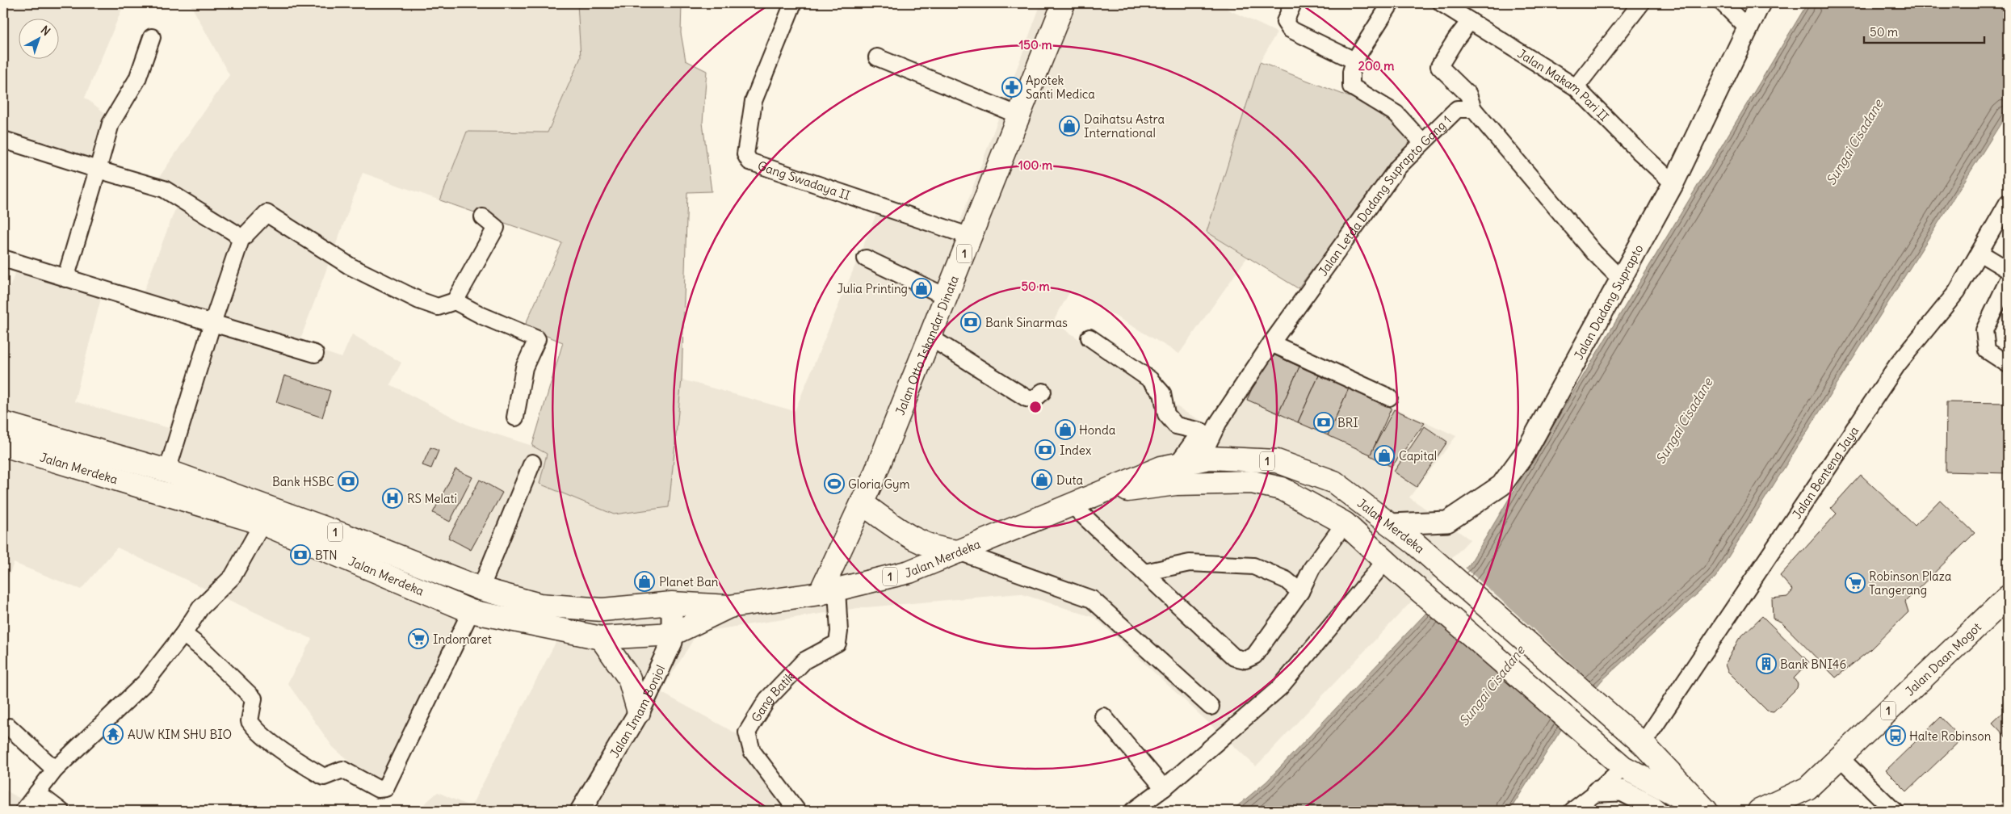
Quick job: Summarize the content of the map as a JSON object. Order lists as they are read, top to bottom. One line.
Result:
{"streets":{"highway":["1","Jalan Otto Iskandar Dinata","Jalan Merdeka","Jalan Daan Mogot"],"main road":["Jalan Dadang Suprapto","Jalan Imam Bonjol"],"street":["Jalan Makam Pari II","Gang Swadaya II","Jalan Letda Dadang Suprapto Gang 1","Jalan Benteng Jaya","Gang Batik"]},"crossings":[["Jalan Makam Pari II","Jalan Dadang Suprapto"],["Gang Swadaya II","Jalan Otto Iskandar Dinata"],["Jalan Letda Dadang Suprapto Gang 1","Jalan Merdeka"],["1","Jalan Merdeka"],["1","Jalan Benteng Jaya"],["Jalan Dadang Suprapto","Jalan Merdeka"],["Jalan Otto Iskandar Dinata","Jalan Merdeka"],["Jalan Otto Iskandar Dinata","Gang Batik"],["Jalan Merdeka","Jalan Benteng Jaya"],["Jalan Merdeka","Gang Batik"],["Jalan Merdeka","Jalan Imam Bonjol"]],"water":["Sungai Cisadane"],"places":{"pharmacy":["Apotek Santi Medica"],"shop":["Daihatsu Astra International","Julia Printing","Honda","Capital","Duta","Planet Ban"],"bank":["Bank Sinarmas","BRI","Index","Bank HSBC","BTN"],"sports":["Gloria Gym"],"hospital":["RS Melati"],"supermarket":["Robinson Plaza Tangerang","Indomaret"],"building":["Bank BNI46"],"temple":["AUW KIM SHU BIO"],"bus stop":["Halte Robinson"]},"scale_bar":"50 m","north":"top right","rings":["150 m","200 m","100 m","50 m"]}
